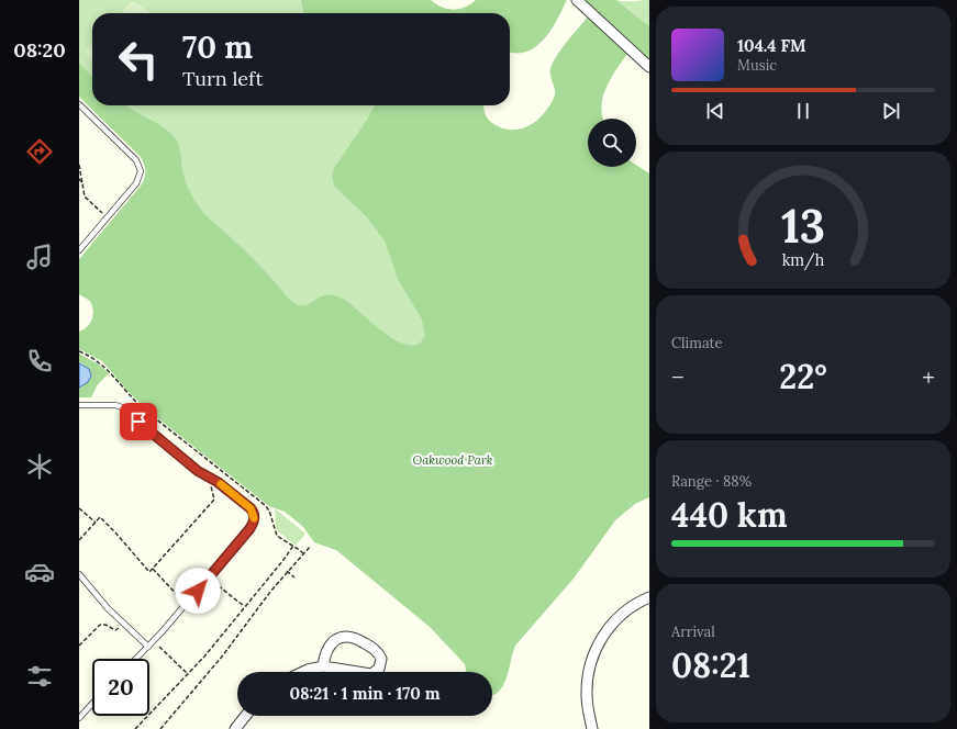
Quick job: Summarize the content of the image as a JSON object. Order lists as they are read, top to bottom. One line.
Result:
{"parks":["Oakwood Park"],"page":{"tabs":"08:20","turn":["70 m","Turn left"],"song":["104.4 FM","Music"],"tile":["Climate",["Range · 88%","440 km"],["Arrival","08:21"]],"heat":["−","22°","+"],"limit":"20","trip":"08:21 · 1 min · 170 m","gauge":["13","km/h"]}}
